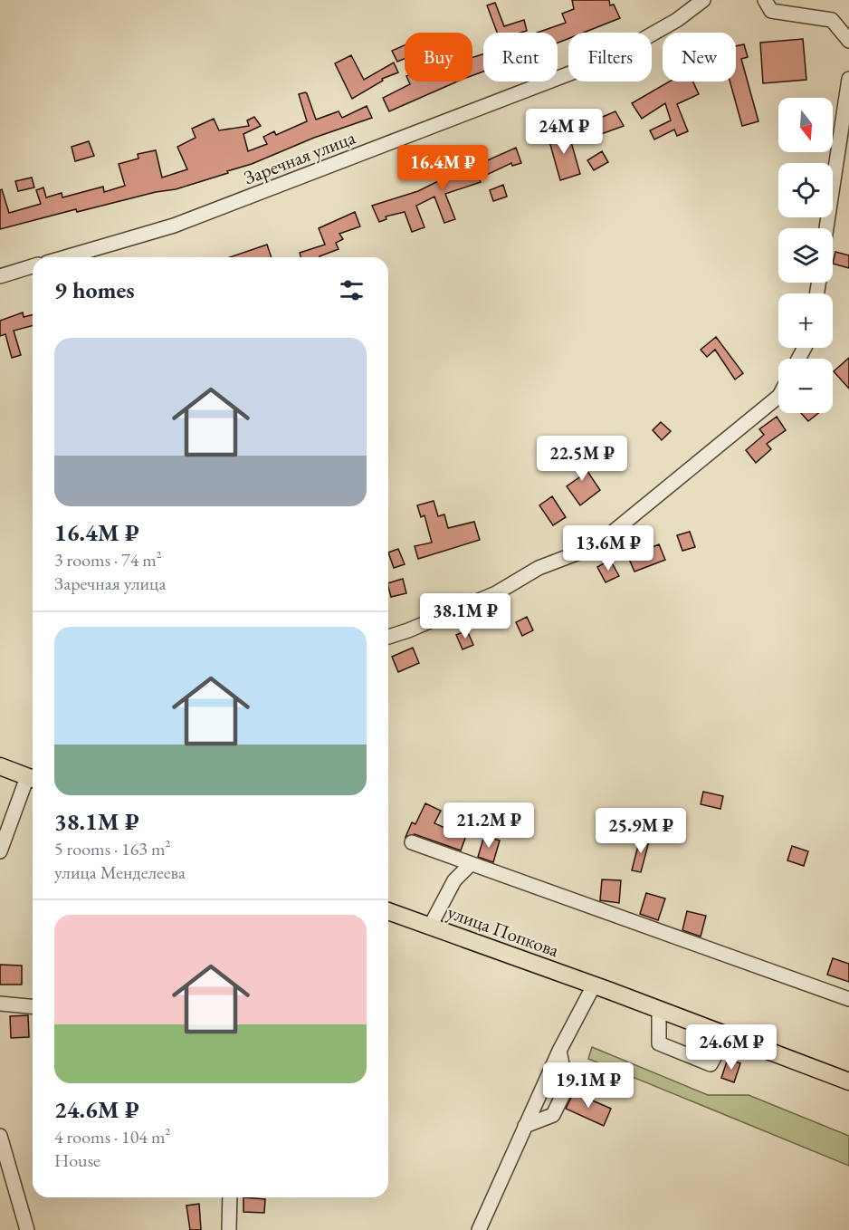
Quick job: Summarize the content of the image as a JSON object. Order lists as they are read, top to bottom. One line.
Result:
{"streets":{"main road":["улица Попкова"],"street":["Заречная улица"]},"north":"bottom","page":{"chip":["Buy","Rent","Filters","New"],"map_buttons":["+","−"],"price":["24M ₽","16.4M ₽","22.5M ₽","13.6M ₽","38.1M ₽","21.2M ₽","25.9M ₽","24.6M ₽","19.1M ₽"],"heading":"9 homes","list":[{"name":"16.4M ₽","note":"3 rooms · 74 m² · Заречная улица"},{"name":"38.1M ₽","note":"5 rooms · 163 m² · улица Менделеева"},{"name":"24.6M ₽","note":"4 rooms · 104 m² · House"}]}}
